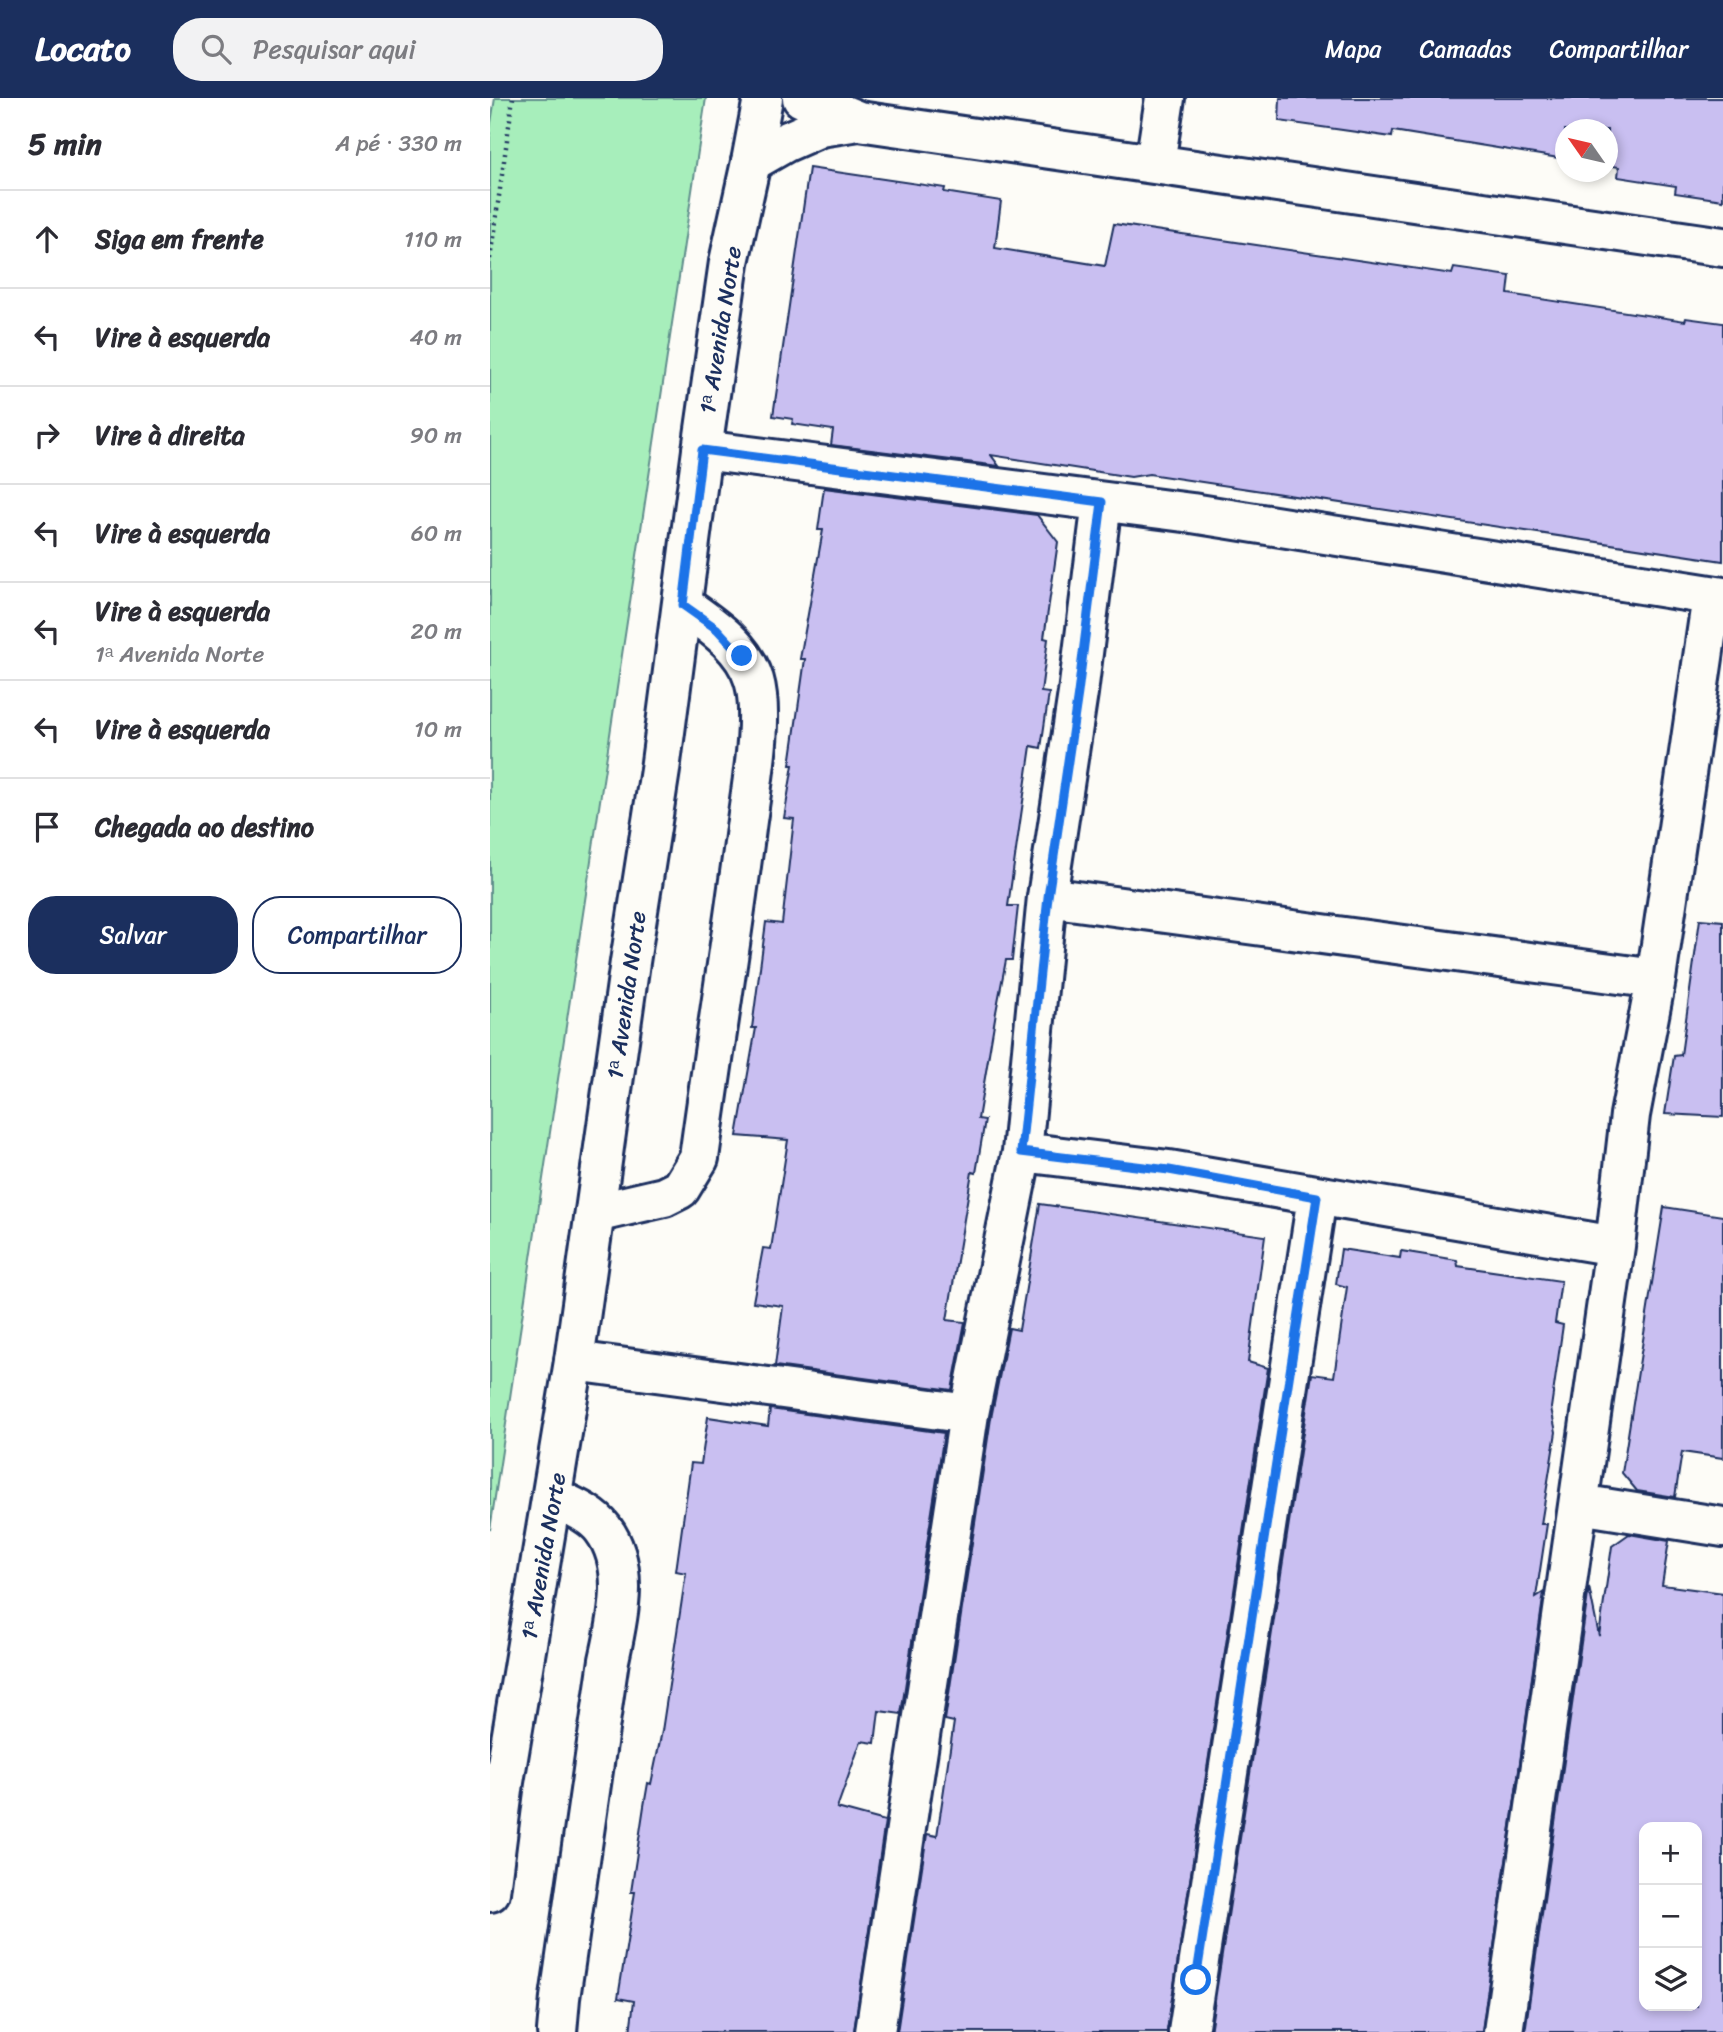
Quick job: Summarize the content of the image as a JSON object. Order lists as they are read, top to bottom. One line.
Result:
{"streets":{"street":["1ᵃ Avenida Norte"]},"north":"top left","page":{"header":"Locato","search":"Pesquisar aqui","nav":["Mapa","Camadas","Compartilhar"],"heading":["5 min","A pé · 330 m"],"list":[["Siga em frente","110 m"],["Vire à esquerda","40 m"],["Vire à direita","90 m"],["Vire à esquerda","60 m"],["Vire à esquerda","1ᵃ Avenida Norte","20 m"],["Vire à esquerda","10 m"],"Chegada ao destino"],"buttons":["Salvar","Compartilhar"],"map_buttons":["+","−"]}}
